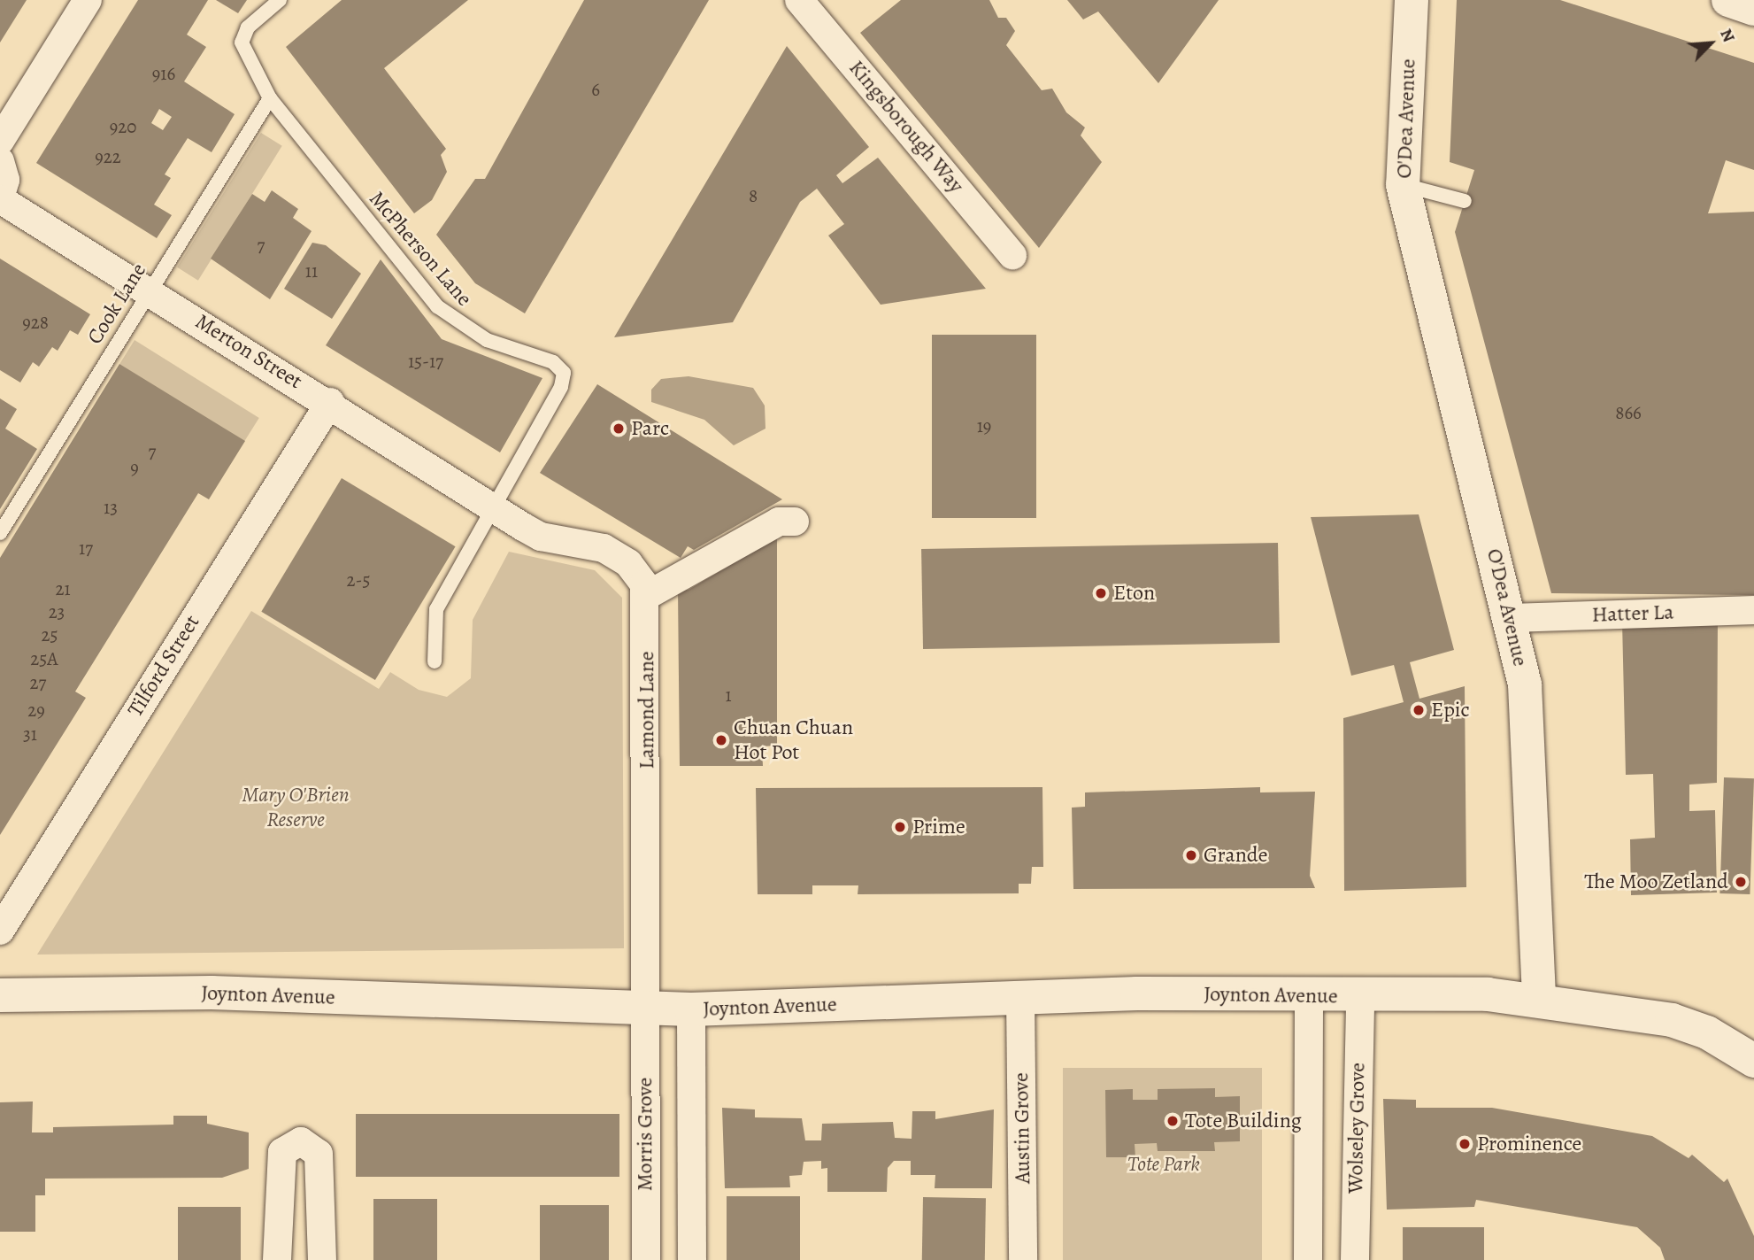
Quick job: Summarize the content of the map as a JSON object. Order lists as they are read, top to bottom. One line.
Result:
{"streets":{"street":["O'Dea Avenue","Kingsborough Way","Merton Street","Hatter La","Tilford Street","Lamond Lane","Joynton Avenue","Austin Grove","Wolseley Grove","Morris Grove"],"lane":["McPherson Lane","Cook Lane"]},"crossings":[["O'Dea Avenue","Hatter La"],["O'Dea Avenue","Joynton Avenue"],["McPherson Lane","Cook Lane"],["McPherson Lane","Merton Street"],["McPherson Lane","Lamond Lane"],["Cook Lane","Merton Street"],["Merton Street","Tilford Street"],["Merton Street","Lamond Lane"],["Lamond Lane","Joynton Avenue"],["Lamond Lane","Morris Grove"],["Joynton Avenue","Austin Grove"],["Joynton Avenue","Wolseley Grove"],["Joynton Avenue","Morris Grove"]],"parks":["Mary O'Brien Reserve","Tote Park"],"places":["Parc","Eton","Epic","Chuan Chuan Hot Pot","Prime","Grande","The Moo Zetland","Tote Building","Prominence"],"house_numbers":["916","6","920","922","8","7","11","928","15-17","866","19","7","9","13","17","2-5","21","23","25","25A","27","1","29","31"],"north":"top right"}
